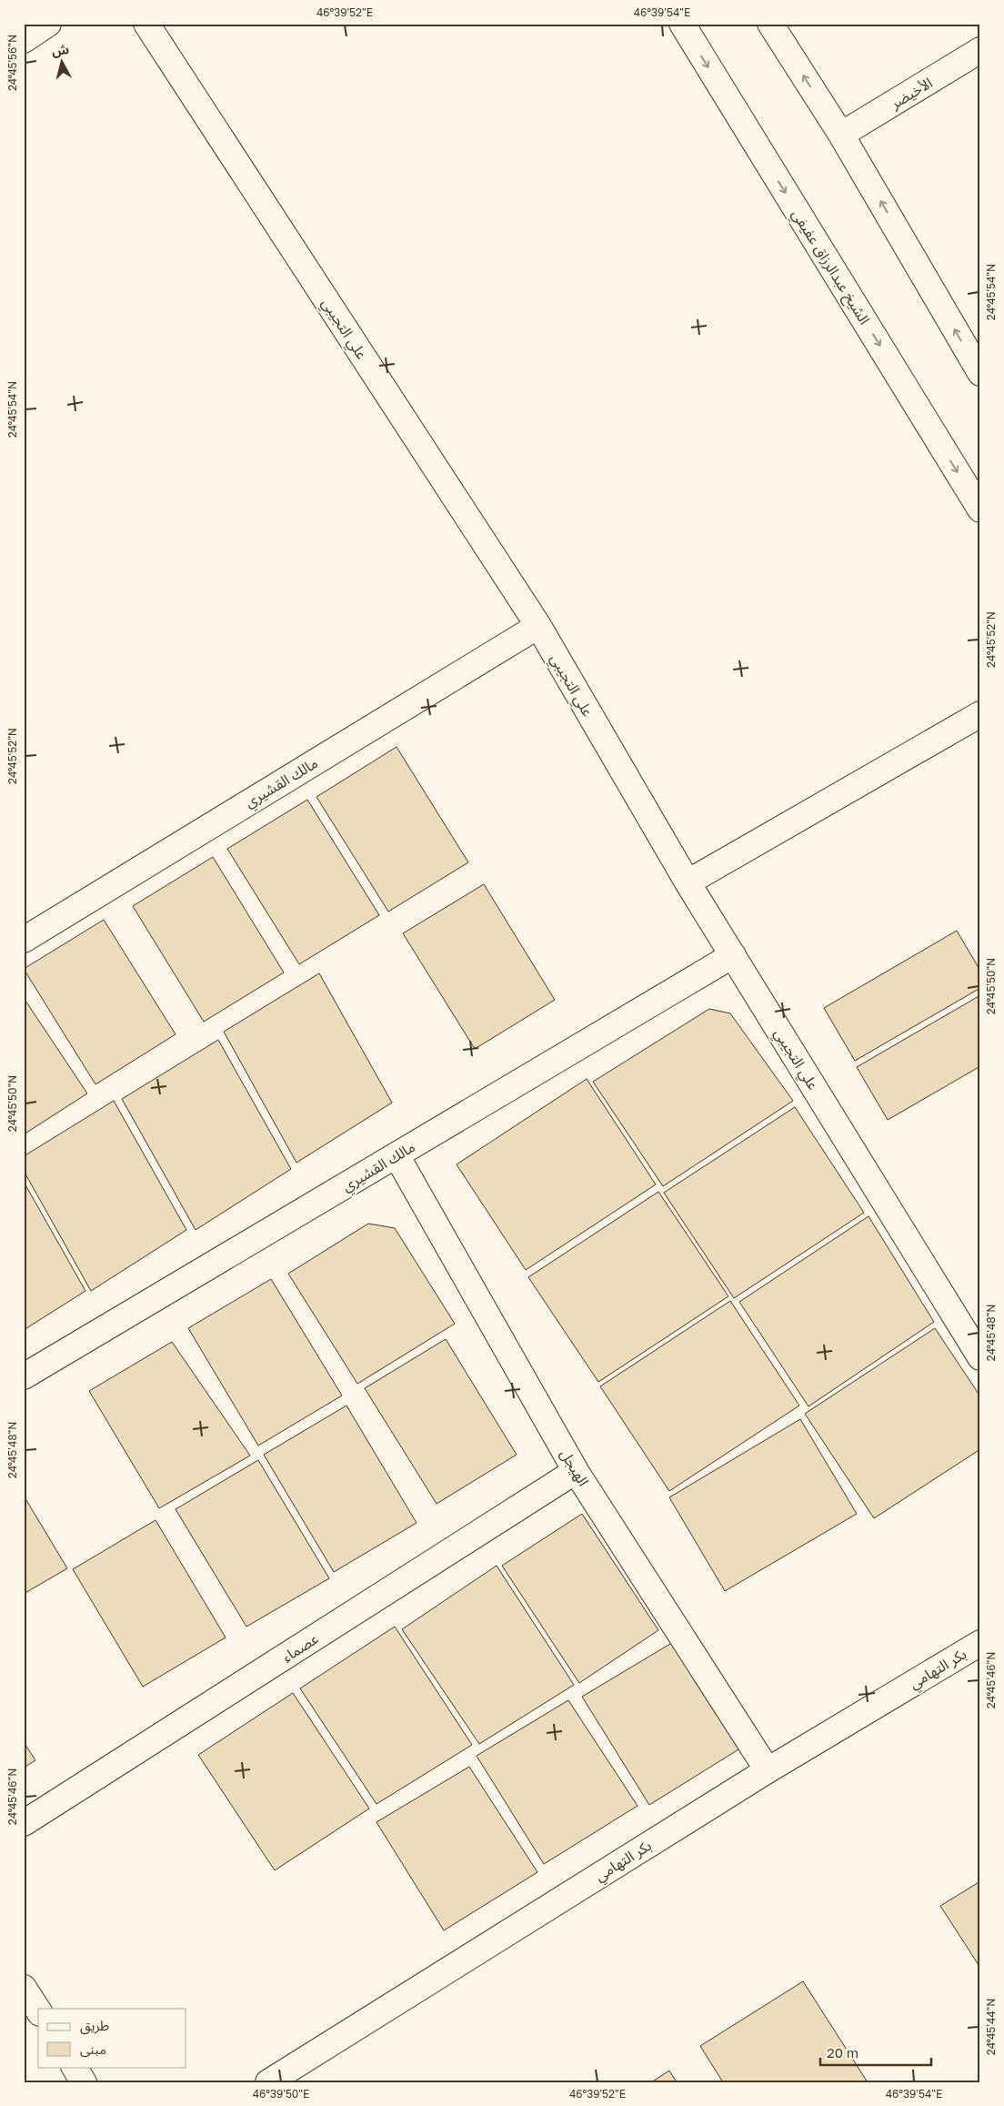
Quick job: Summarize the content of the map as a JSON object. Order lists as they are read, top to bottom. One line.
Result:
{"streets":{"street":["الأخيضر","الشيخ عبدالرزاق عفيفي","علي التجيبي","مالك القشيري","الهيجل","عصماء","بكر التهامي"]},"crossings":[["علي التجيبي","مالك القشيري"],["مالك القشيري","الهيجل"],["الهيجل","عصماء"],["الهيجل","بكر التهامي"]],"legend":["طريق","مبنى"],"scale_bar":"20 m","north":"top","coordinates":["46°39'52\"E","46°39'54\"E","24°45'56\"N","24°45'54\"N","24°45'52\"N","24°45'50\"N","24°45'48\"N","24°45'46\"N","24°45'44\"N","46°39'50\"E"]}
